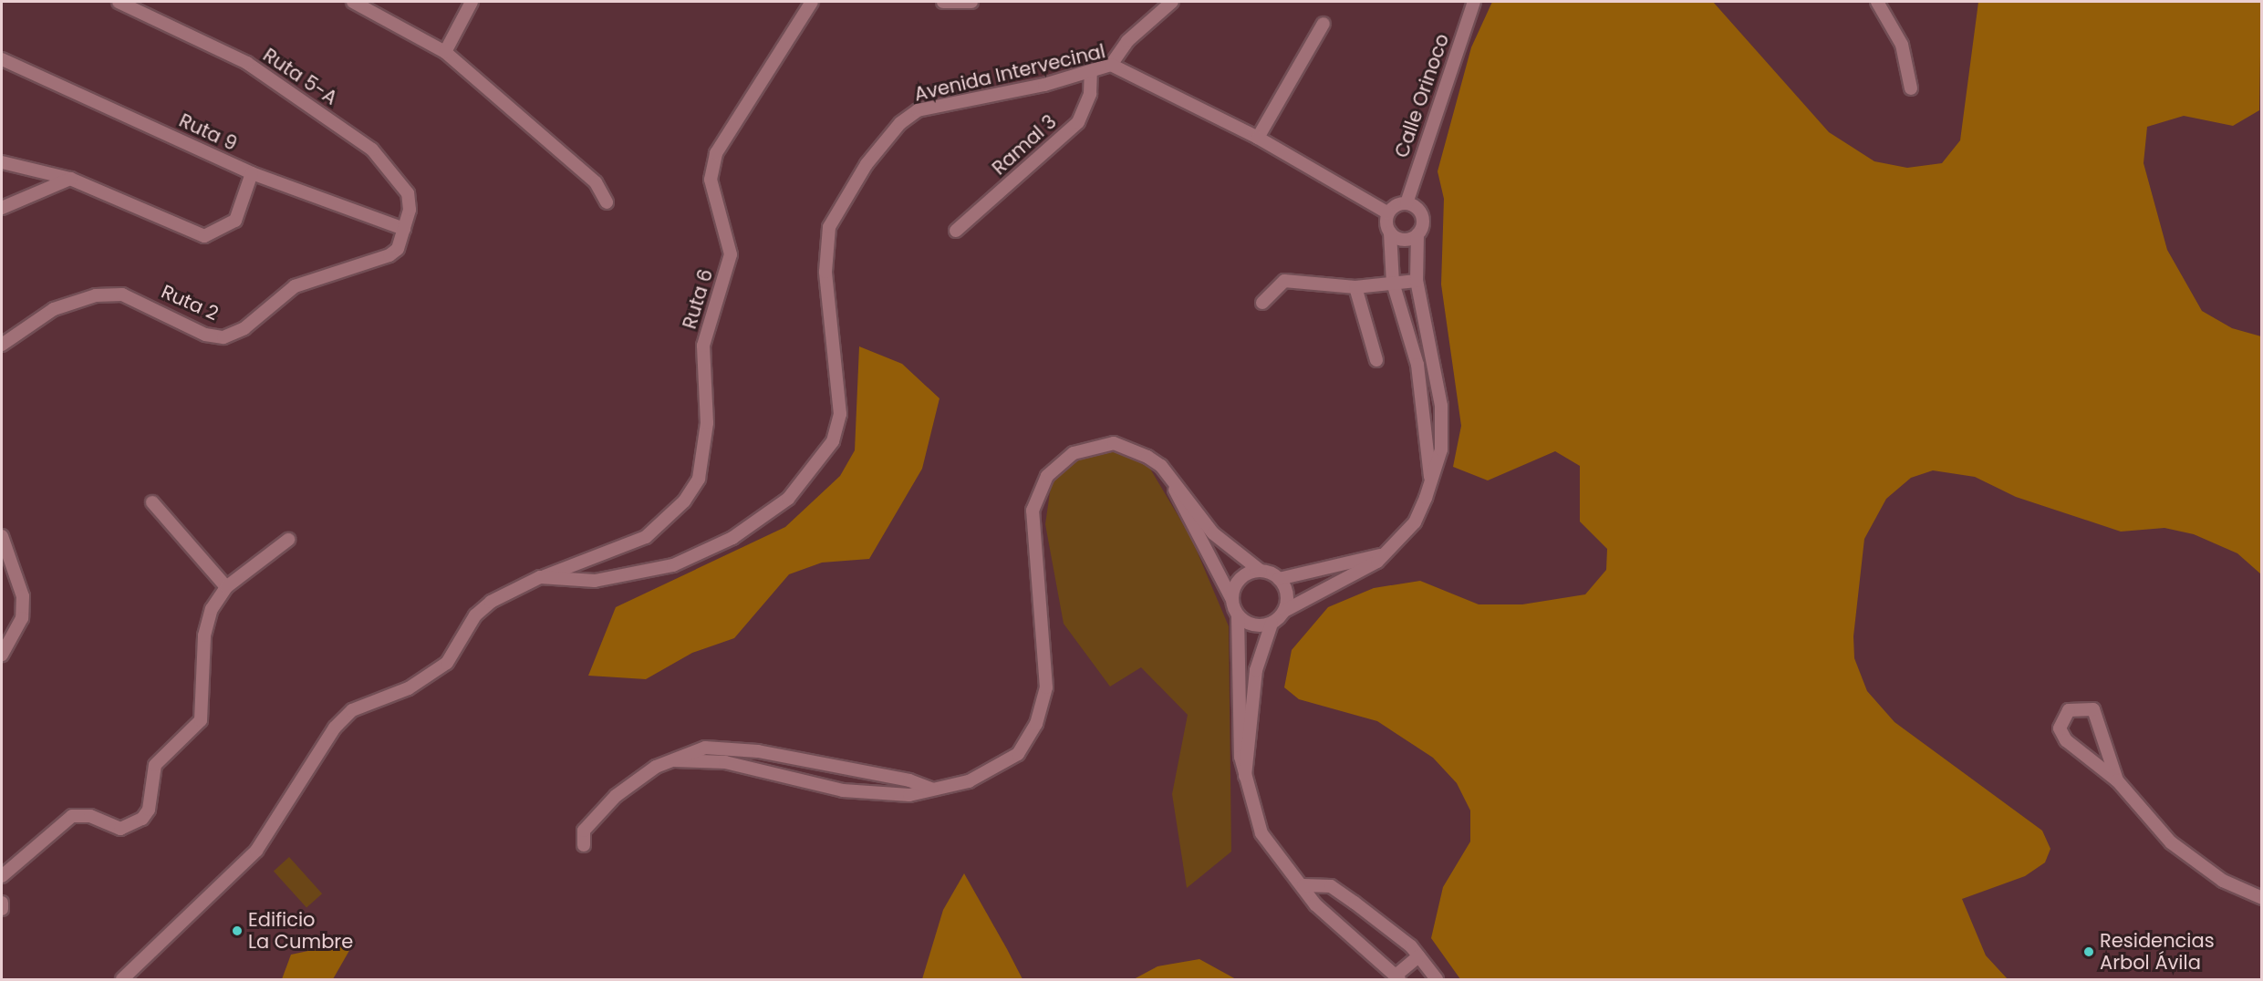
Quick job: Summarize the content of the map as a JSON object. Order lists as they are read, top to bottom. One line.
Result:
{"streets":{"street":["Avenida Intervecinal","Ruta 5-A","Calle Orinoco","Ruta 9","Ramal 3","Ruta 6","Ruta 2"]},"crossings":[["Avenida Intervecinal","Calle Orinoco"],["Avenida Intervecinal","Ramal 3"],["Avenida Intervecinal","Ruta 6"],["Ruta 5-A","Ruta 9"],["Ruta 5-A","Ruta 2"],["Ruta 9","Ruta 2"]],"places":["Edificio La Cumbre","Residencias Arbol Ávila"]}
